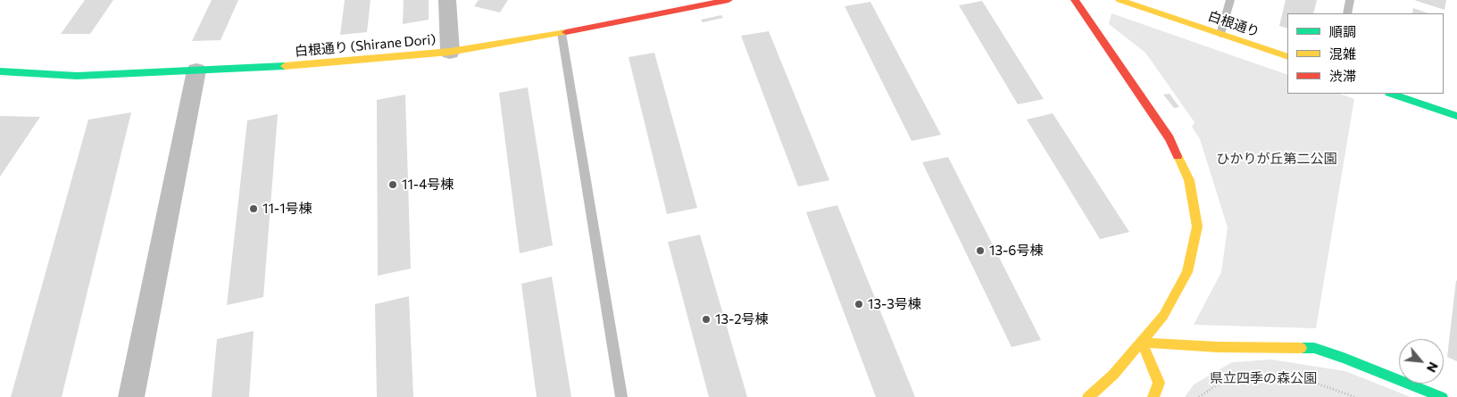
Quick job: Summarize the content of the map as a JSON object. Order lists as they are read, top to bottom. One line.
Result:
{"streets":{"street":["白根通り","白根通り (Shirane Dori)"]},"parks":["ひかりが丘第二公園","県立四季の森公園"],"places":["11-4号棟","11-1号棟","13-6号棟","13-3号棟","13-2号棟"],"legend":["順調","混雑","渋滞"],"north":"bottom right"}
